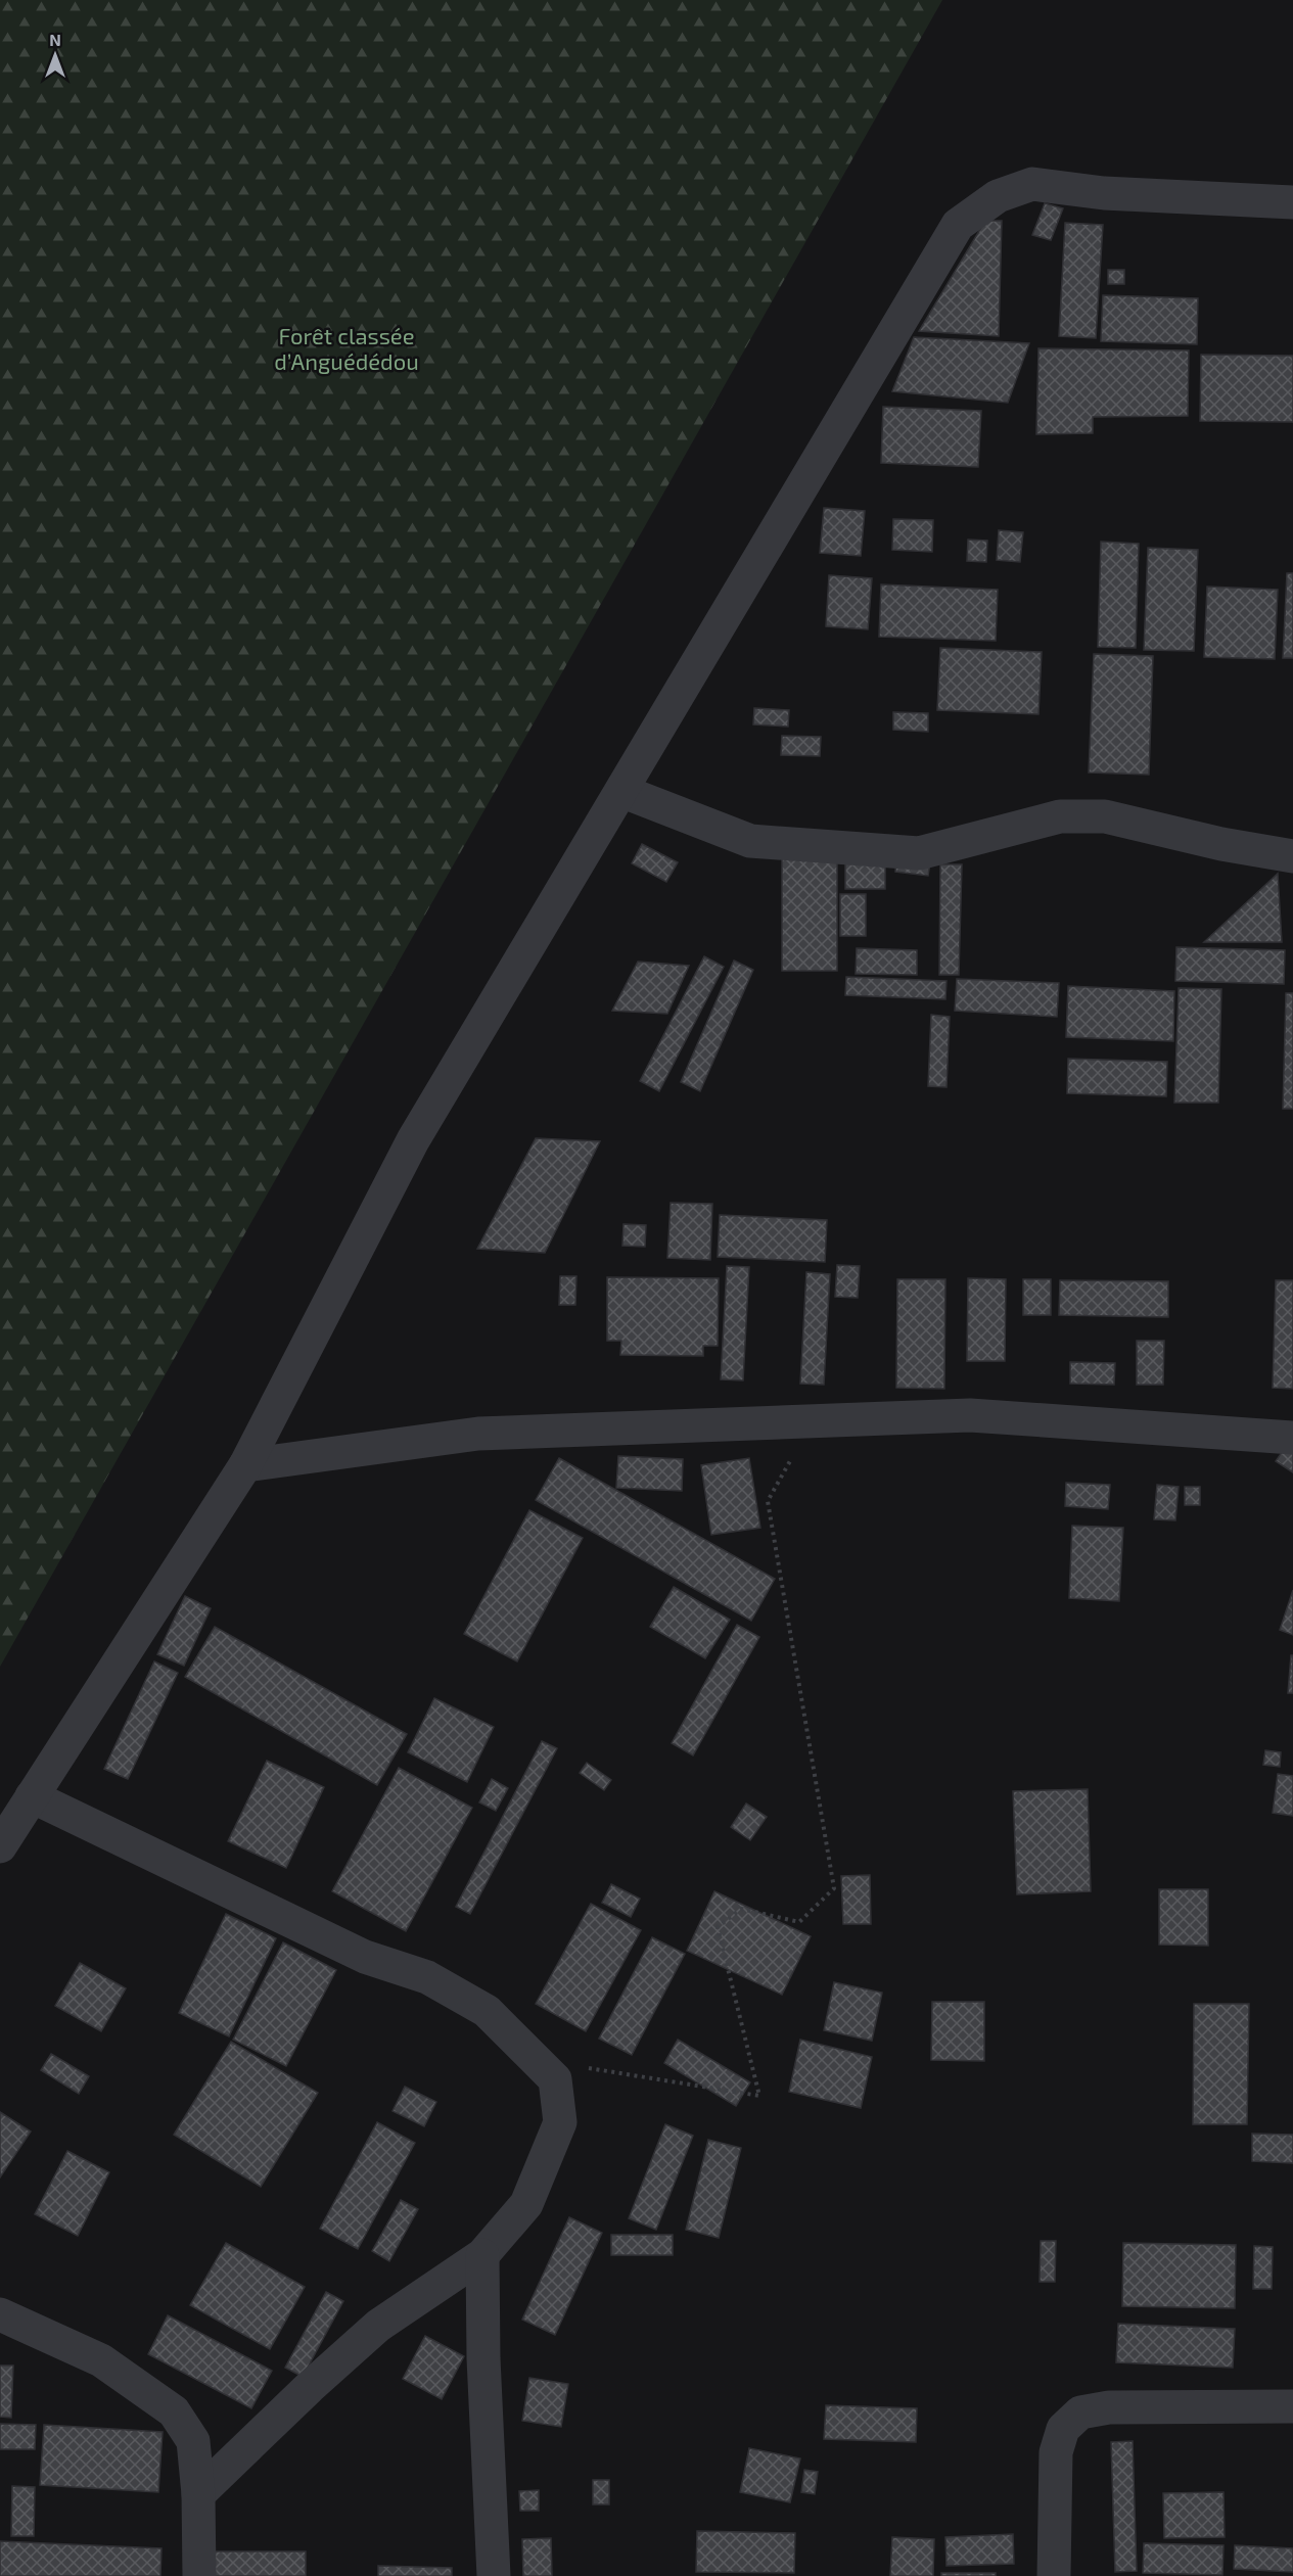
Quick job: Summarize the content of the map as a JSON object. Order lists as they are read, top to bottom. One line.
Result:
{"parks":["Forêt classée d’Anguédédou"],"north":"top"}
